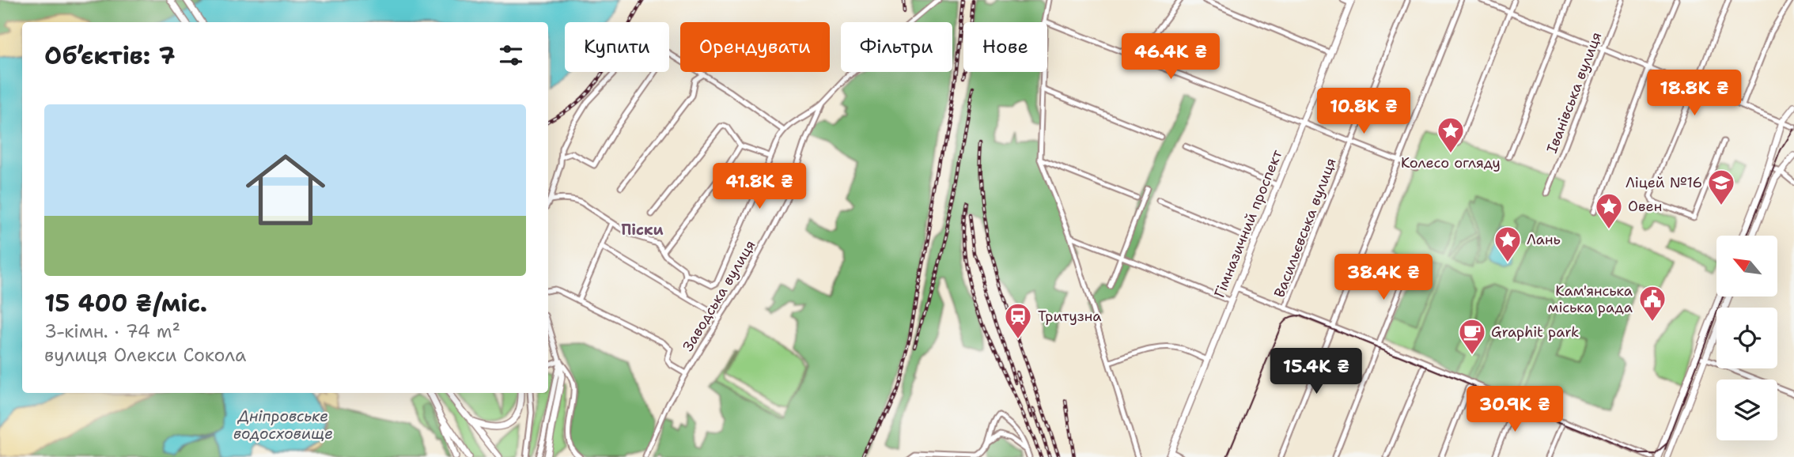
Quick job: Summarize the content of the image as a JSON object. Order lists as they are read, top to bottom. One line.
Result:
{"streets":{"main road":["Гімназичний проспект"],"street":["Іванівська вулиця","Васильєвська вулиця","Заводська вулиця"]},"districts":["Піски"],"water":["Дніпровське водосховище"],"places":{"place":["Колесо огляду","Овен","Лань"],"school or university":["Ліцей №16"],"public building":["Кам'янська міська рада"],"station":["Тритузна"],"cafe":["Graphit park"]},"north":"top left","page":{"chip":["Купити","Орендувати","Фільтри","Нове"],"heading":"Об’єктів: 7","price":["46.4K ₴","18.8K ₴","10.8K ₴","41.8K ₴","38.4K ₴","15.4K ₴","30.9K ₴"],"list":[{"name":"15 400 ₴/міс.","note":"3-кімн. · 74 m² · вулиця Олекси Сокола"}]}}
